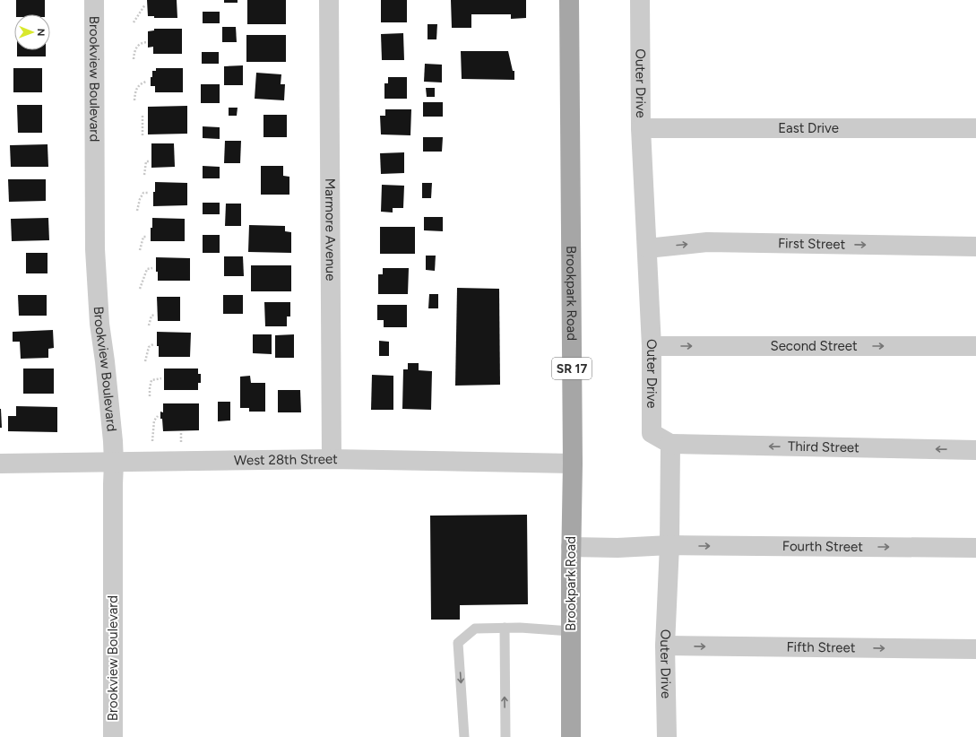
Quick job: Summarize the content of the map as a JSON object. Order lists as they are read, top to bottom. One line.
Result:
{"streets":{"main road":["Brookpark Road","SR 17"],"street":["Brookview Boulevard","Outer Drive","East Drive","Marmore Avenue","First Street","Second Street","Third Street","West 28th Street","Fourth Street","Fifth Street"]},"crossings":[["Brookview Boulevard","West 28th Street"],["Outer Drive","East Drive"],["Outer Drive","First Street"],["Outer Drive","Second Street"],["Outer Drive","Third Street"],["Outer Drive","Fourth Street"],["Outer Drive","Fifth Street"],["Marmore Avenue","West 28th Street"],["Brookpark Road","West 28th Street"],["Brookpark Road","Fourth Street"]],"one_way":["First Street","Second Street","Third Street","Fourth Street","Fifth Street"],"north":"right"}
